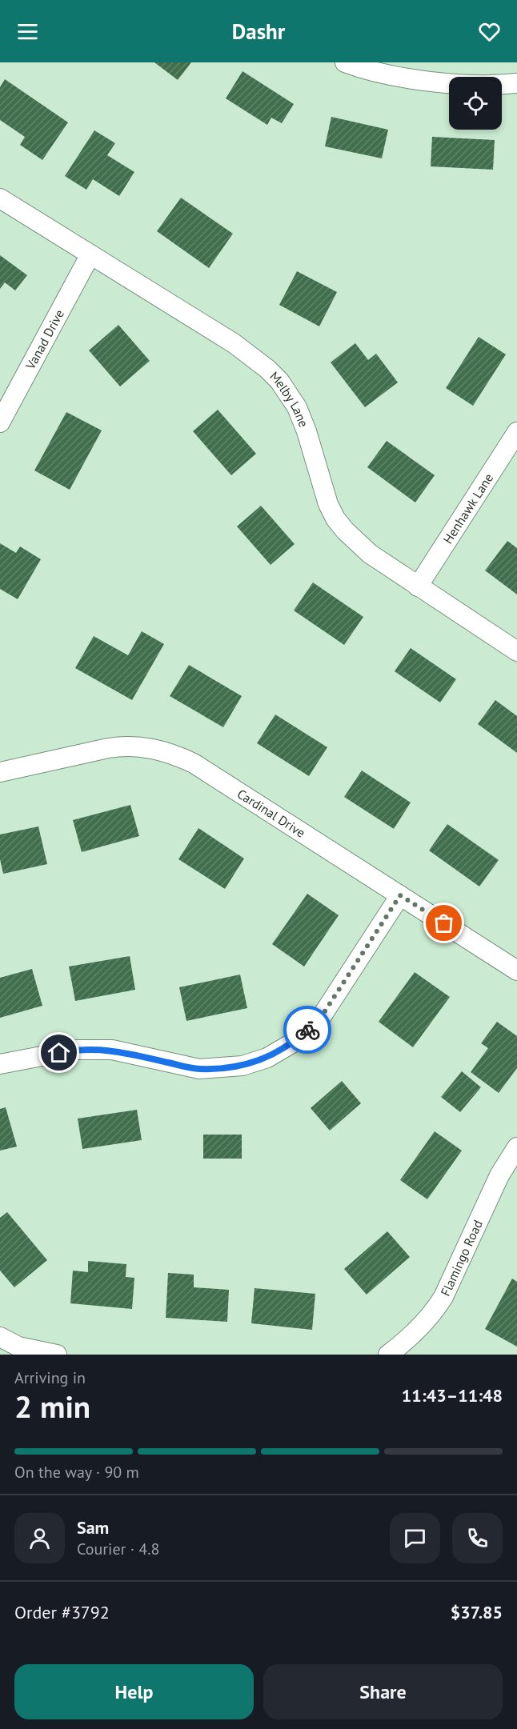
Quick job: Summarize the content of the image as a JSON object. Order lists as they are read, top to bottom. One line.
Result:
{"streets":{"street":["Vanad Drive","Melby Lane","Henhawk Lane","Cardinal Drive","Flamingo Road"]},"crossings":[["Vanad Drive","Melby Lane"],["Melby Lane","Henhawk Lane"]],"page":{"header":"Dashr","heading":["2 min","Arriving in","11:43–11:48"],"panel":["Sam","Courier · 4.8","Order #3792","$37.85"],"bar":"On the way · 90 m","buttons":["Help","Share"]}}
